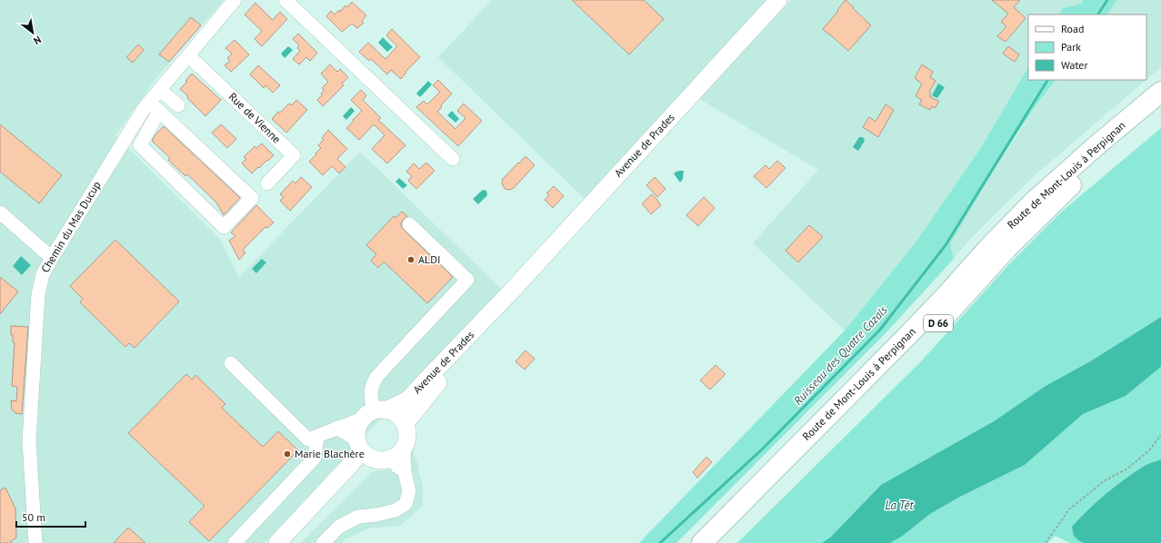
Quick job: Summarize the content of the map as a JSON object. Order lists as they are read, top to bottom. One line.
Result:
{"streets":{"highway":["Route de Mont-Louis à Perpignan","D 66"],"main road":["Avenue de Prades"],"street":["Rue de Vienne","Chemin du Mas Ducup"]},"crossings":[["Rue de Vienne","Chemin du Mas Ducup"]],"water":["Ruisseau des Quatre Cazals","La Têt"],"places":["ALDI","Marie Blachère"],"legend":["Road","Park","Water"],"scale_bar":"50 m","north":"bottom right"}
